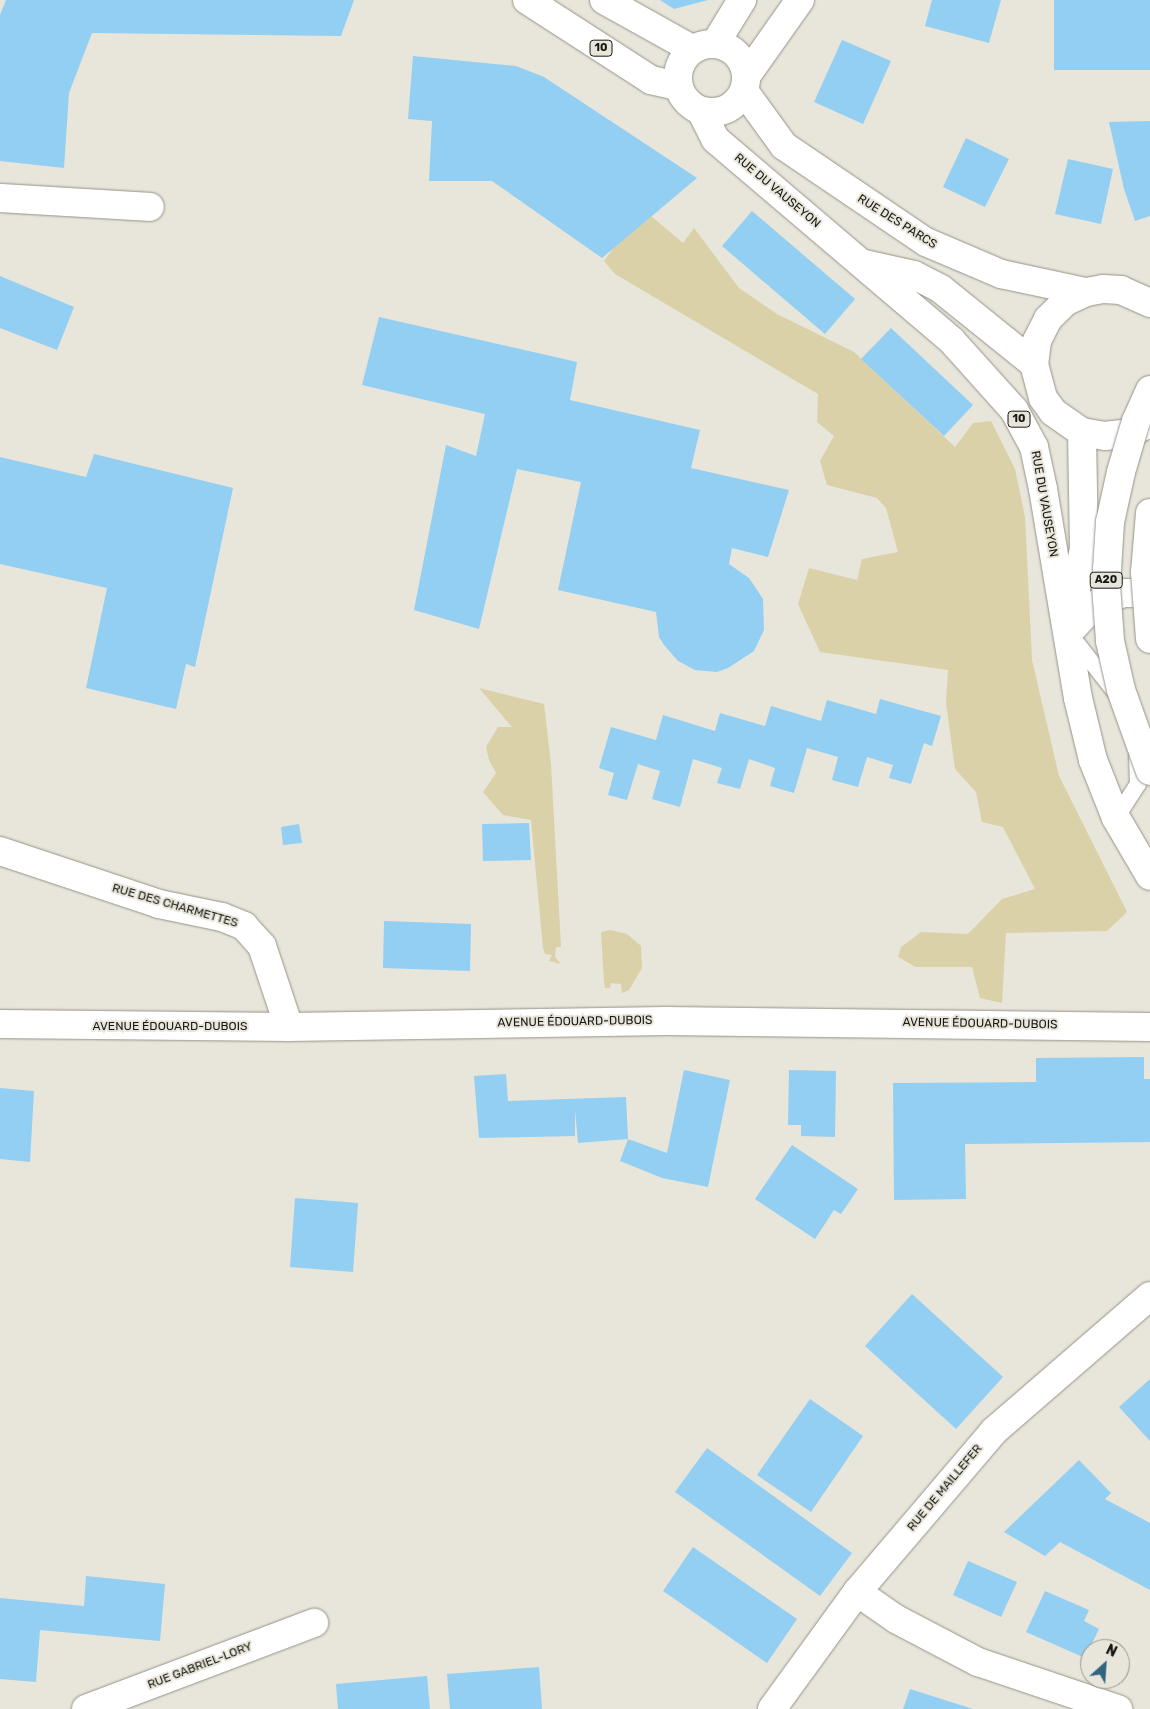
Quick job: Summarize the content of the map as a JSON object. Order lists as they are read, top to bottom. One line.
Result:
{"streets":{"main road":["10","RUE DU VAUSEYON","RUE DES PARCS","A20","RUE DES CHARMETTES","AVENUE ÉDOUARD-DUBOIS","RUE DE MAILLEFER","RUE GABRIEL-LORY"]},"crossings":[["10","RUE DU VAUSEYON"],["10","RUE DES PARCS"],["RUE DU VAUSEYON","RUE DES PARCS"],["RUE DES CHARMETTES","AVENUE ÉDOUARD-DUBOIS"]],"north":"top right"}
